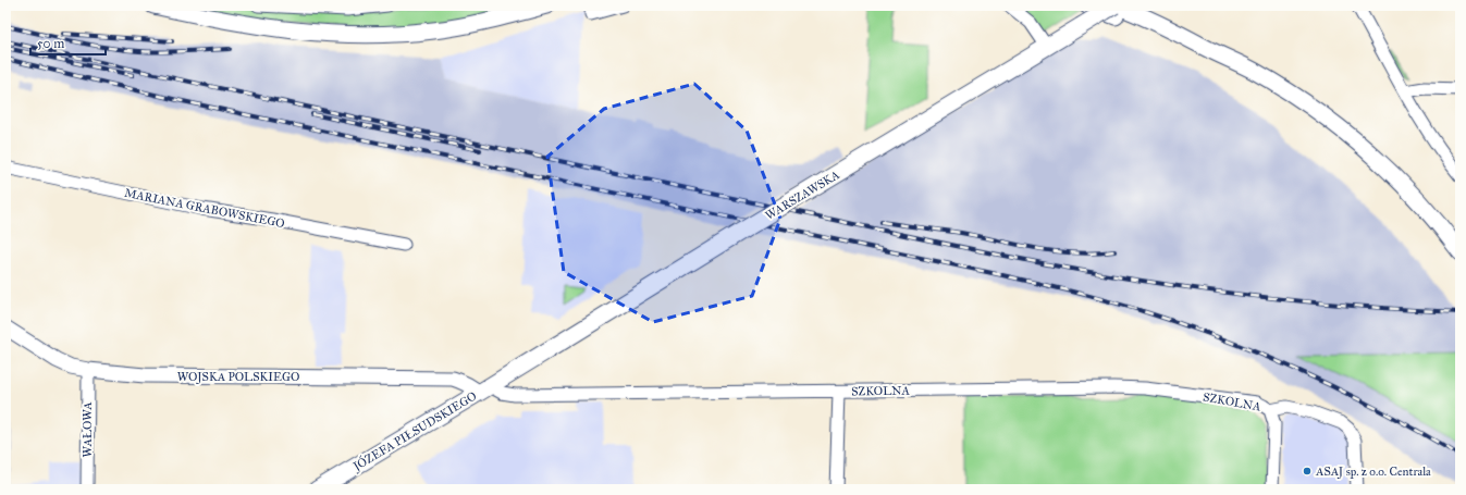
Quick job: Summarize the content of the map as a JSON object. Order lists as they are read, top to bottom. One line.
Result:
{"streets":{"main road":["WARSZAWSKA","JÓZEFA PIŁSUDSKIEGO"],"street":["MARIANA GRABOWSKIEGO","WOJSKA POLSKIEGO","SZKOLNA","WAŁOWA"]},"crossings":[["WARSZAWSKA","WOJSKA POLSKIEGO"],["WARSZAWSKA","SZKOLNA"],["WARSZAWSKA","JÓZEFA PIŁSUDSKIEGO"],["WOJSKA POLSKIEGO","SZKOLNA"],["WOJSKA POLSKIEGO","WAŁOWA"],["WOJSKA POLSKIEGO","JÓZEFA PIŁSUDSKIEGO"],["SZKOLNA","JÓZEFA PIŁSUDSKIEGO"]],"places":["ASAJ sp. z o.o. Centrala"],"scale_bar":"50 m"}
